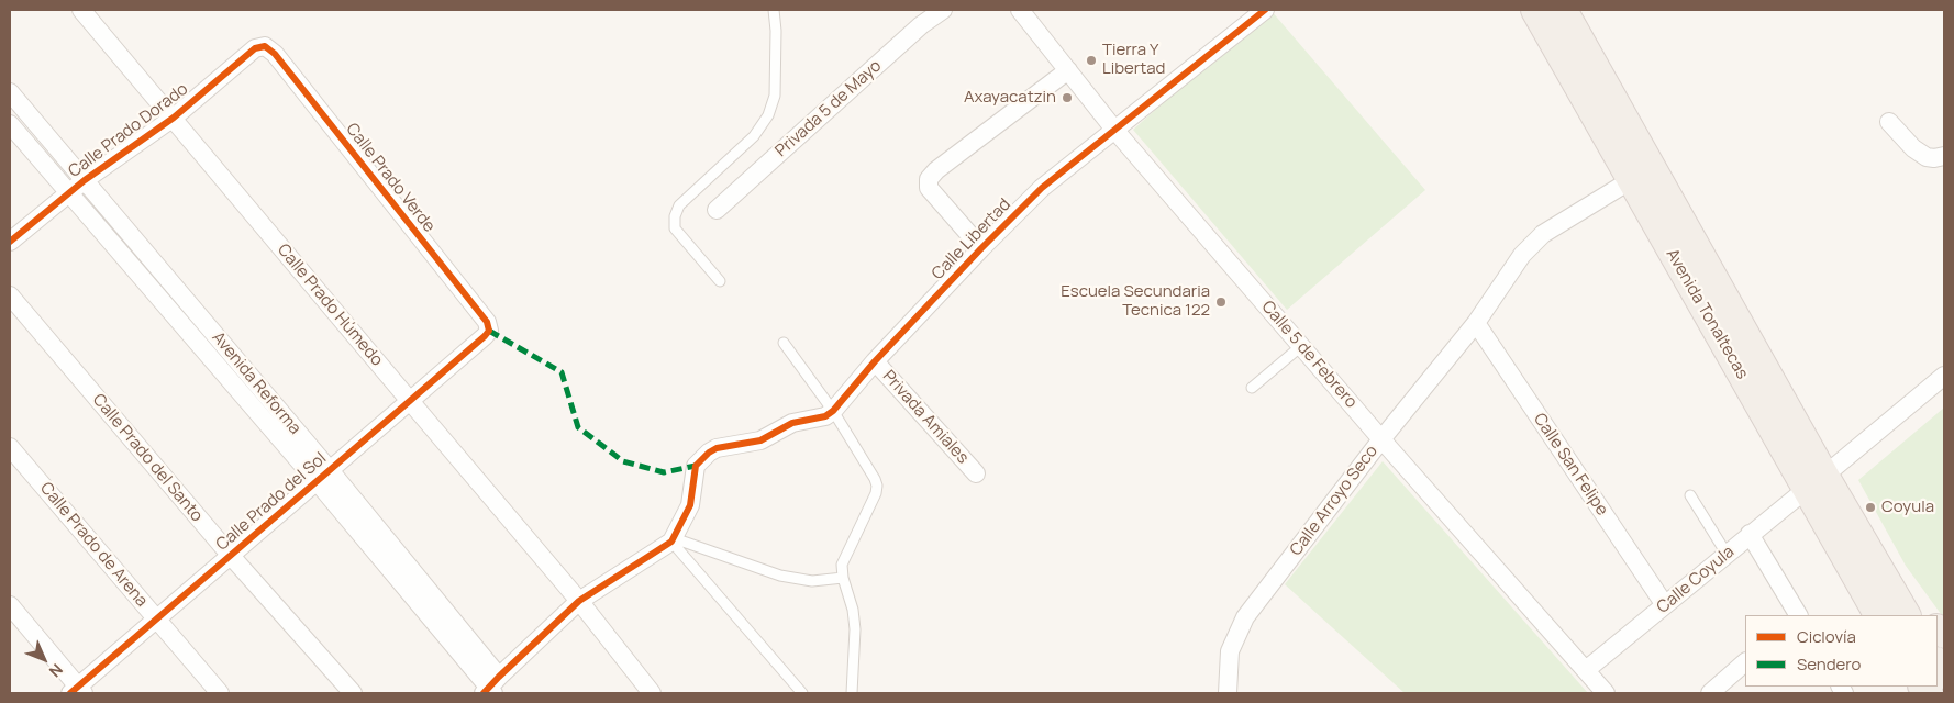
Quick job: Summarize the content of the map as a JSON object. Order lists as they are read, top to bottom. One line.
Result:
{"streets":{"main road":["Avenida Tonaltecas"],"street":["Privada 5 de Mayo","Calle Prado Dorado","Calle Prado Verde","Calle Libertad","Calle Prado Húmedo","Calle 5 de Febrero","Avenida Reforma","Privada Amiales","Calle Prado del Santo","Calle San Felipe","Calle Arroyo Seco","Calle Prado del Sol","Calle Prado de Arena","Calle Coyula"]},"crossings":[["Calle Prado Dorado","Calle Prado Verde"],["Calle Prado Dorado","Calle Prado Húmedo"],["Calle Prado Dorado","Avenida Reforma"],["Calle Prado Verde","Calle Prado del Sol"],["Calle Libertad","Calle 5 de Febrero"],["Calle Libertad","Privada Amiales"],["Calle Prado Húmedo","Calle Prado del Sol"],["Avenida Tonaltecas","Calle Arroyo Seco"],["Avenida Tonaltecas","Calle Coyula"],["Calle 5 de Febrero","Calle Arroyo Seco"],["Calle 5 de Febrero","Calle Coyula"],["Avenida Reforma","Calle Prado del Sol"],["Calle Prado del Santo","Calle Prado del Sol"],["Calle San Felipe","Calle Arroyo Seco"],["Calle San Felipe","Calle Coyula"],["Calle Prado del Sol","Calle Prado de Arena"]],"places":["Tierra Y Libertad","Axayacatzin","Escuela Secundaria Tecnica 122","Coyula"],"legend":["Ciclovía","Sendero"],"north":"bottom right"}
